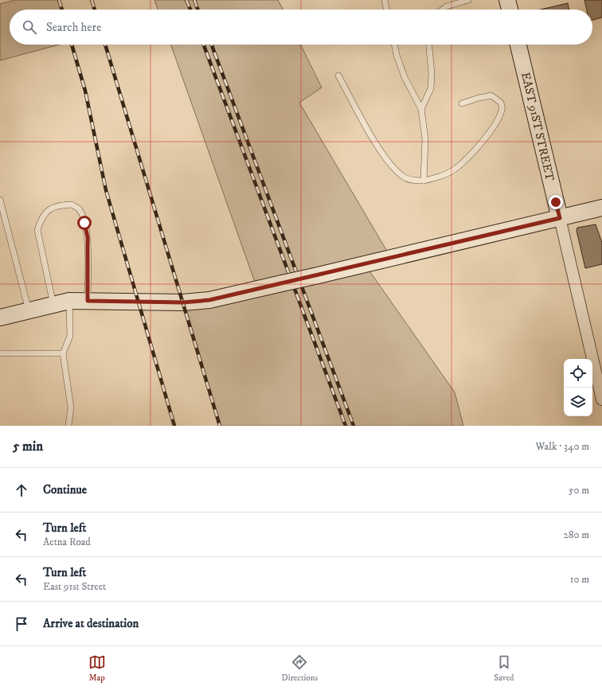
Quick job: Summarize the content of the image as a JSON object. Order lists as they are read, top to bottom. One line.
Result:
{"streets":{"street":["EAST 91ST STREET"]},"page":{"search":"Search here","heading":["5 min","Walk · 340 m"],"list":[["Continue","50 m"],["Turn left","Aetna Road","280 m"],["Turn left","East 91st Street","10 m"],"Arrive at destination"],"nav":["Map","Directions","Saved"]}}
